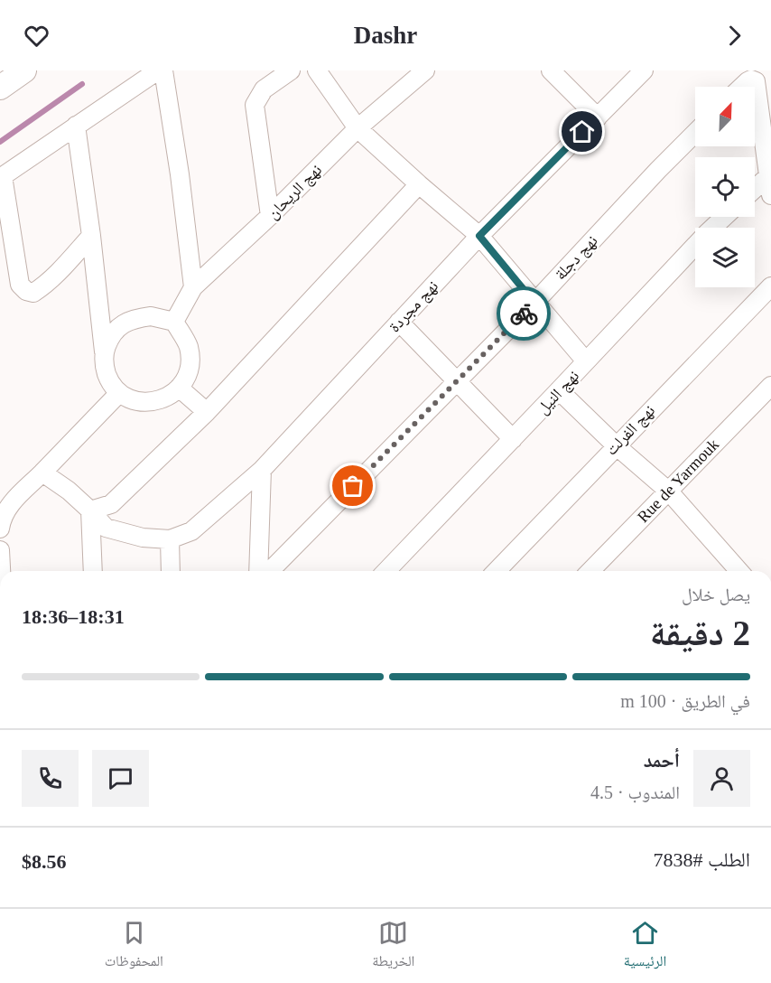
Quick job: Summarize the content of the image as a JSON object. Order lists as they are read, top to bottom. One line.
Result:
{"streets":{"street":["نهج الريحان","نهج دجلة","نهج مجردة","نهج النيل","نهج الفرلت","Rue de Yarmouk"]},"north":"top right","page":{"header":"Dashr","heading":["2 دقيقة","يصل خلال","18:31–18:36"],"panel":["أحمد","المندوب · 4.5","الطلب #7838","$8.56"],"bar":"في الطريق · 100 m","tabs":["الرئيسية","الخريطة","المحفوظات"]}}
